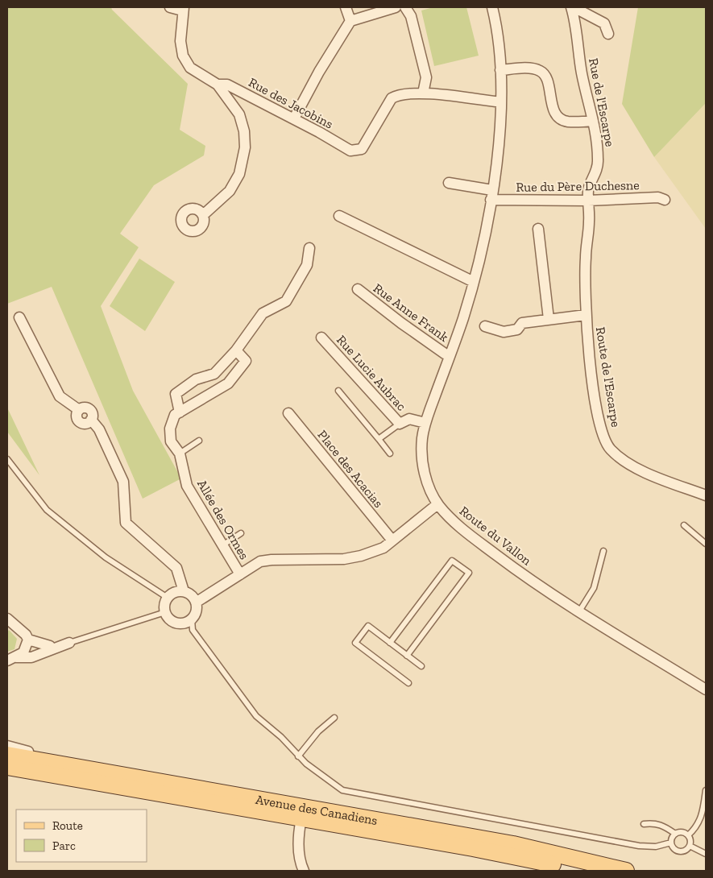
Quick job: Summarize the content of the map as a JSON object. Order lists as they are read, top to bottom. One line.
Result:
{"streets":{"main road":["Avenue des Canadiens"],"street":["Rue de l'Escarpe","Rue des Jacobins","Rue du Père Duchesne","Rue Anne Frank","Rue Lucie Aubrac","Route de l'Escarpe","Place des Acacias","Allée des Ormes","Route du Vallon"]},"crossings":[["Rue de l'Escarpe","Rue du Père Duchesne"],["Rue de l'Escarpe","Route de l'Escarpe"],["Rue du Père Duchesne","Route de l'Escarpe"],["Rue du Père Duchesne","Route du Vallon"],["Rue Anne Frank","Route du Vallon"],["Rue Lucie Aubrac","Route du Vallon"]],"legend":["Route","Parc"]}
